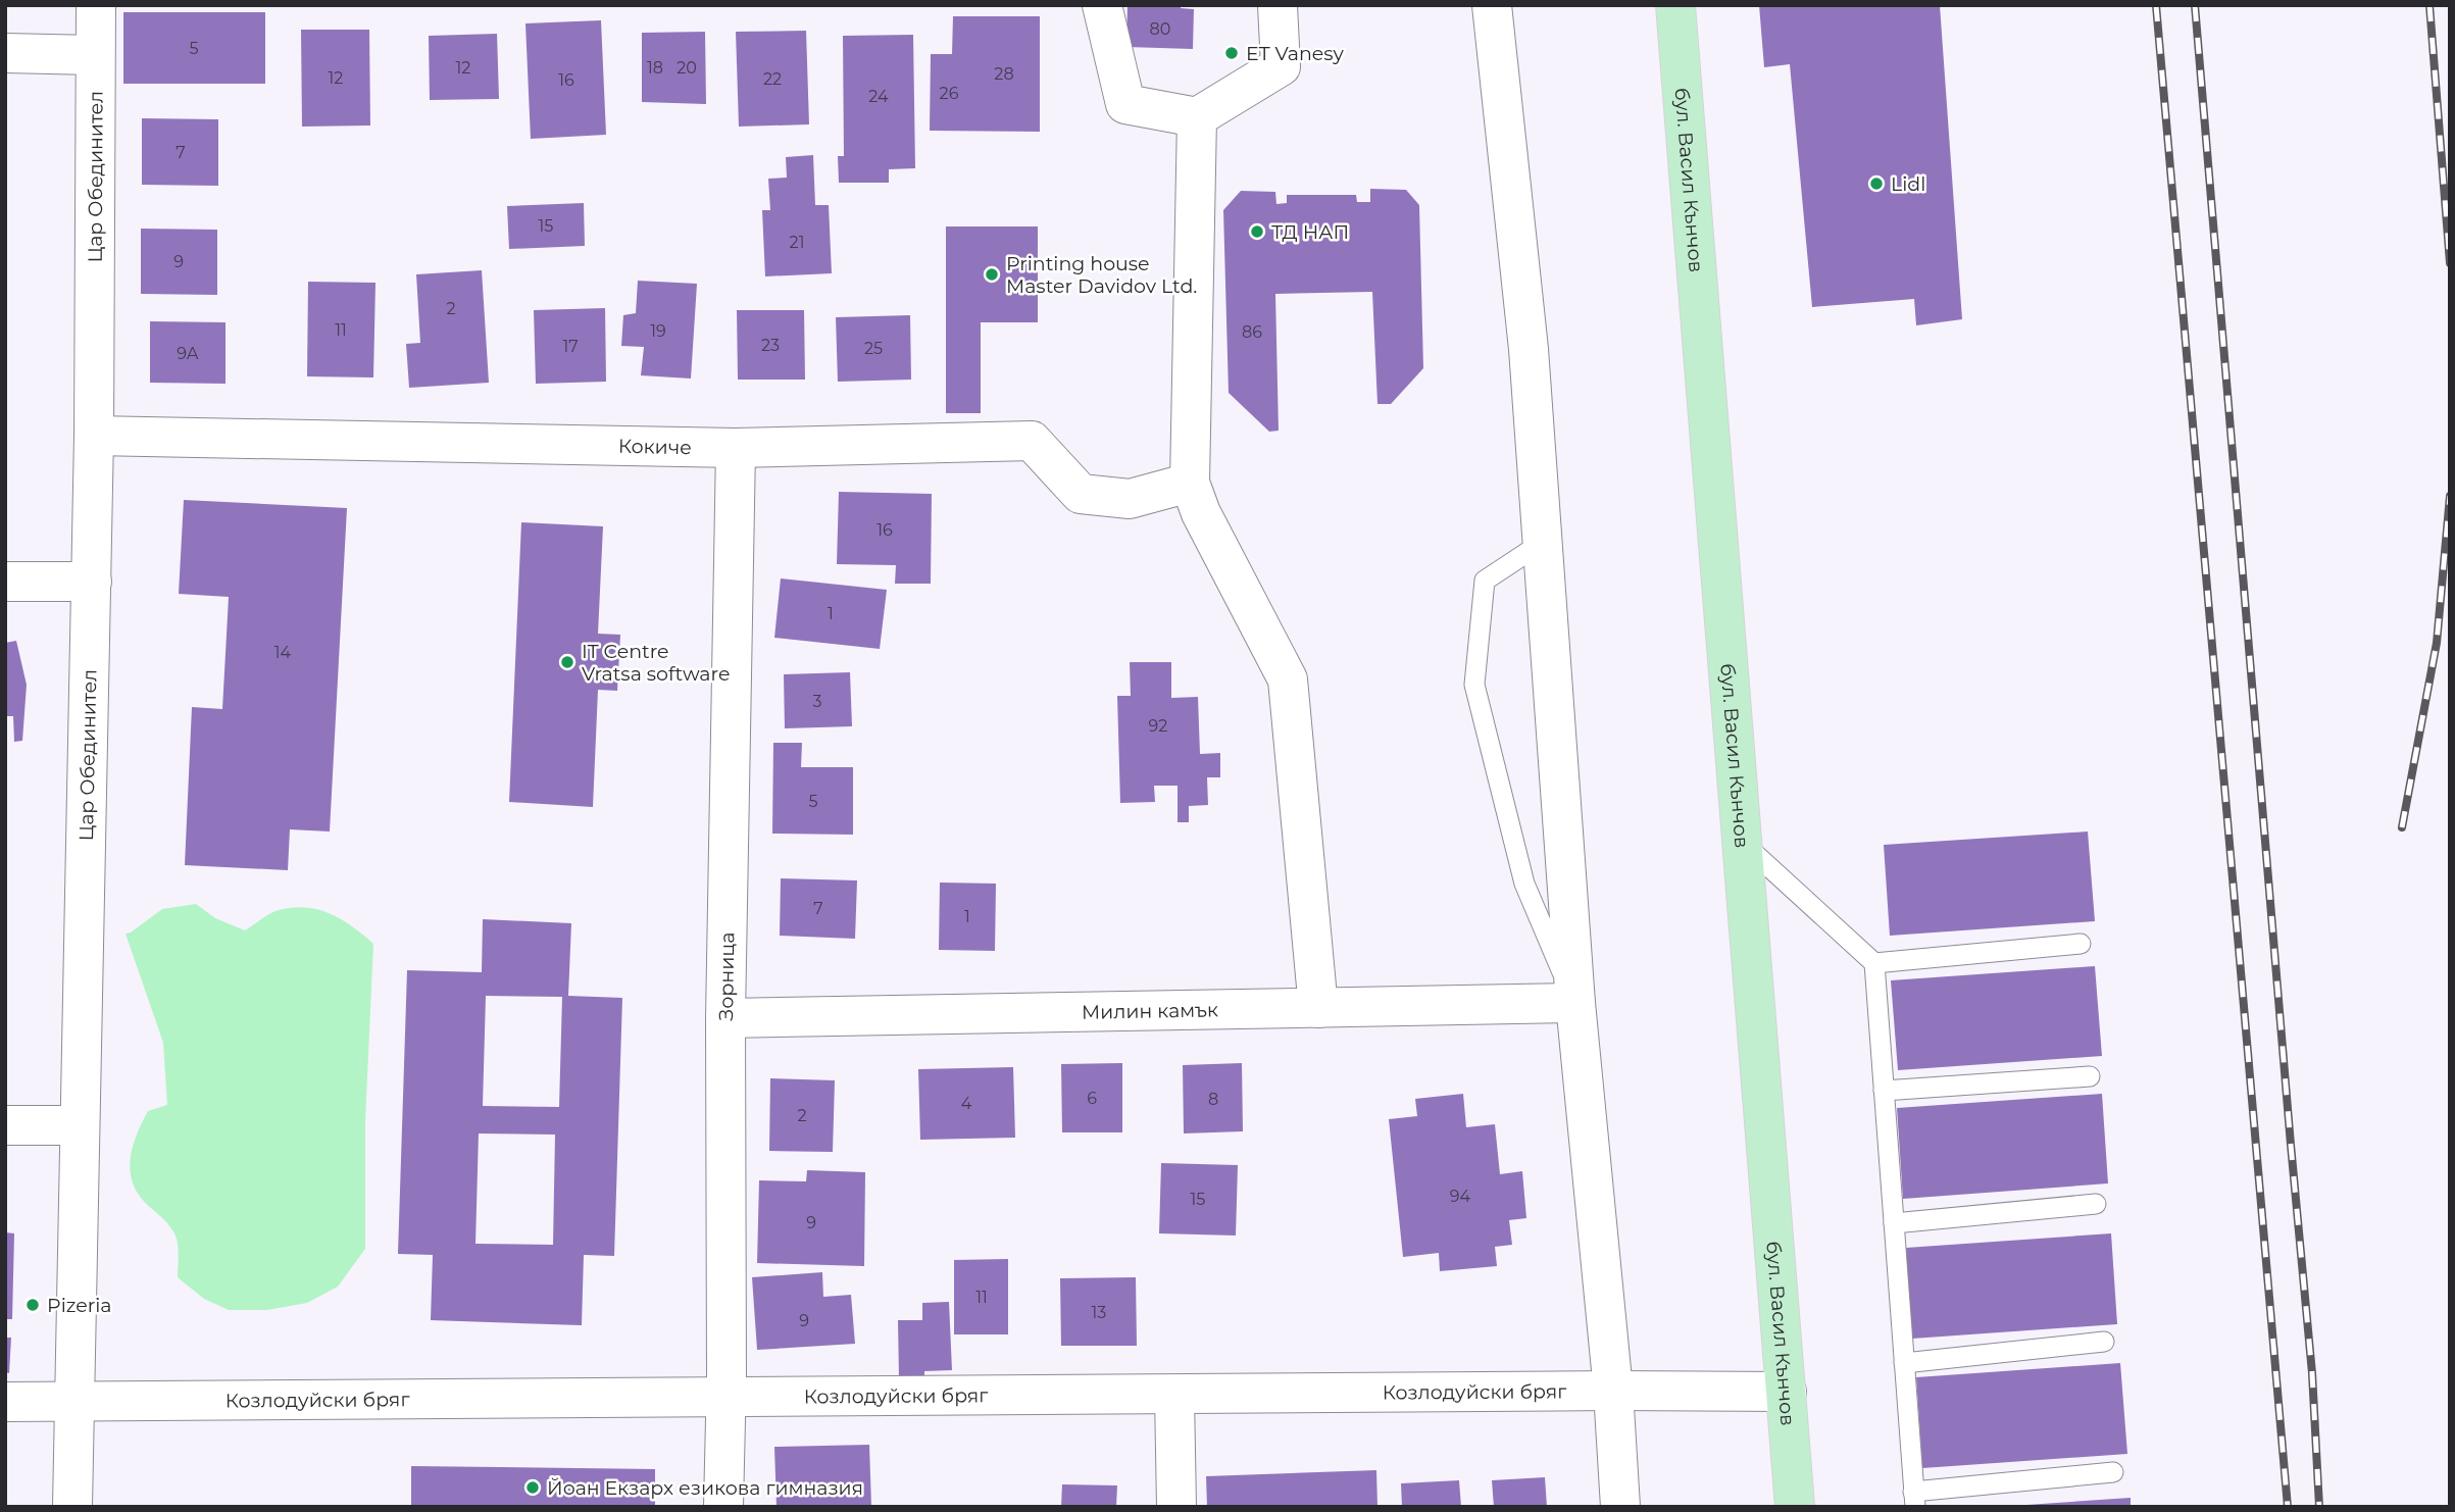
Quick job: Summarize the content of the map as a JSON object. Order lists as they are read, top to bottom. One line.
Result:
{"streets":{"main road":["бул. Васил Кънчов"],"street":["Цар Обединител","Кокиче","Зорница","Милин камък","Козлодуйски бряг"]},"crossings":[["Цар Обединител","Кокиче"],["Цар Обединител","Козлодуйски бряг"],["бул. Васил Кънчов","Козлодуйски бряг"],["Кокиче","Зорница"],["Зорница","Милин камък"],["Зорница","Козлодуйски бряг"]],"places":["ET Vanesy","Lidl","ТД НАП","Printing house Master Davidov Ltd.","IT Centre Vratsa software","Pizeria","Йоан Екзарх езикова гимназия"],"house_numbers":["80","5","12","18","20","28","12","22","16","26","24","7","15","21","9","2","11","19","86","23","17","25","9А","16","1","14","3","92","5","7","1","6","8","4","2","94","15","9","11","13","9"]}
